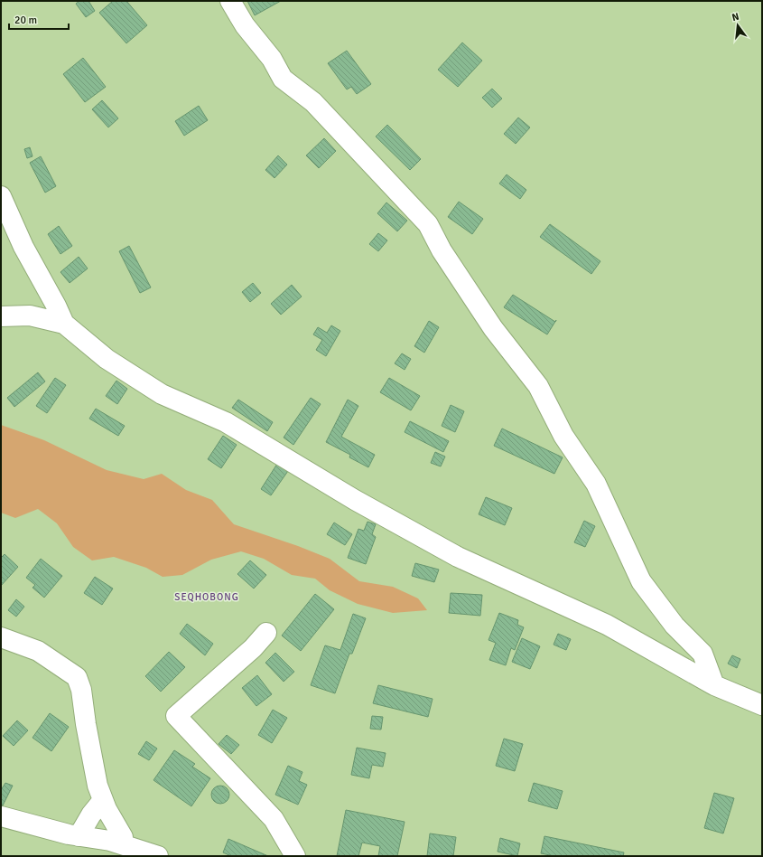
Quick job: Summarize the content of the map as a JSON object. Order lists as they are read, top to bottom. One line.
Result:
{"districts":["SEQHOBONG"],"scale_bar":"20 m","north":"top"}
